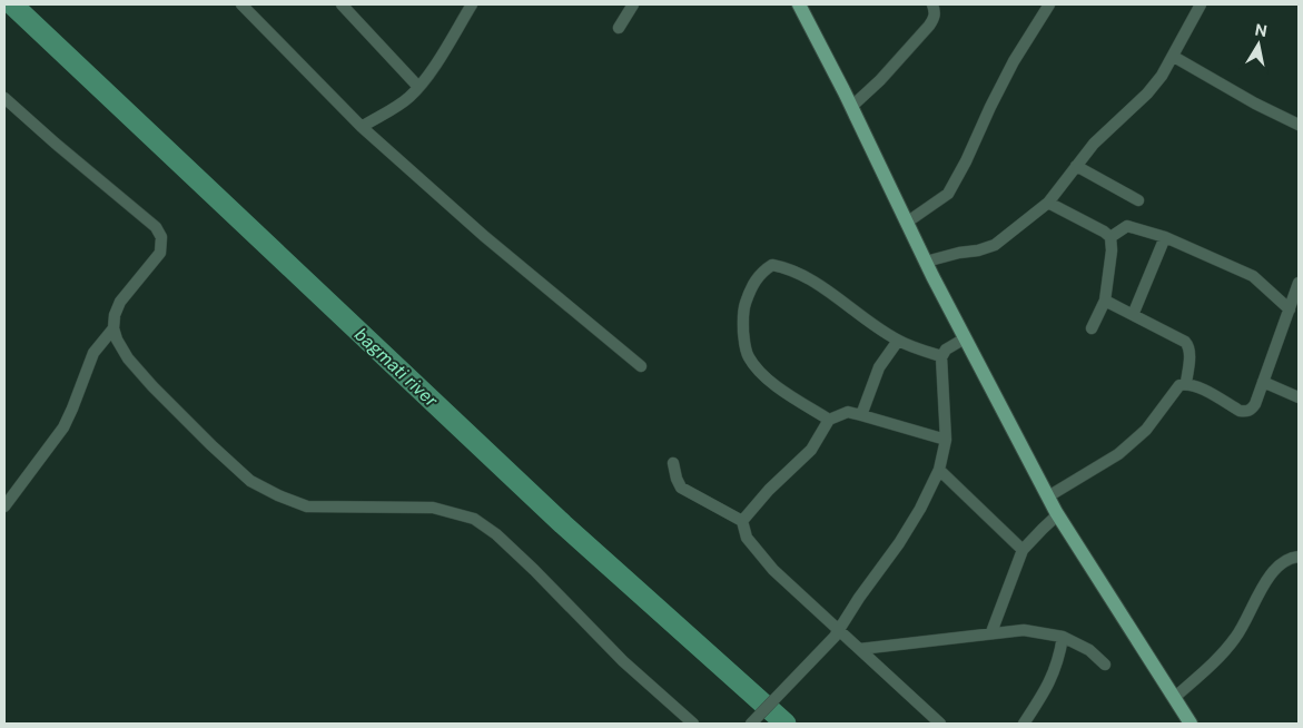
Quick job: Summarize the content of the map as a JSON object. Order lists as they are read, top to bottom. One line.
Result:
{"water":["bagmati river"],"north":"top"}
